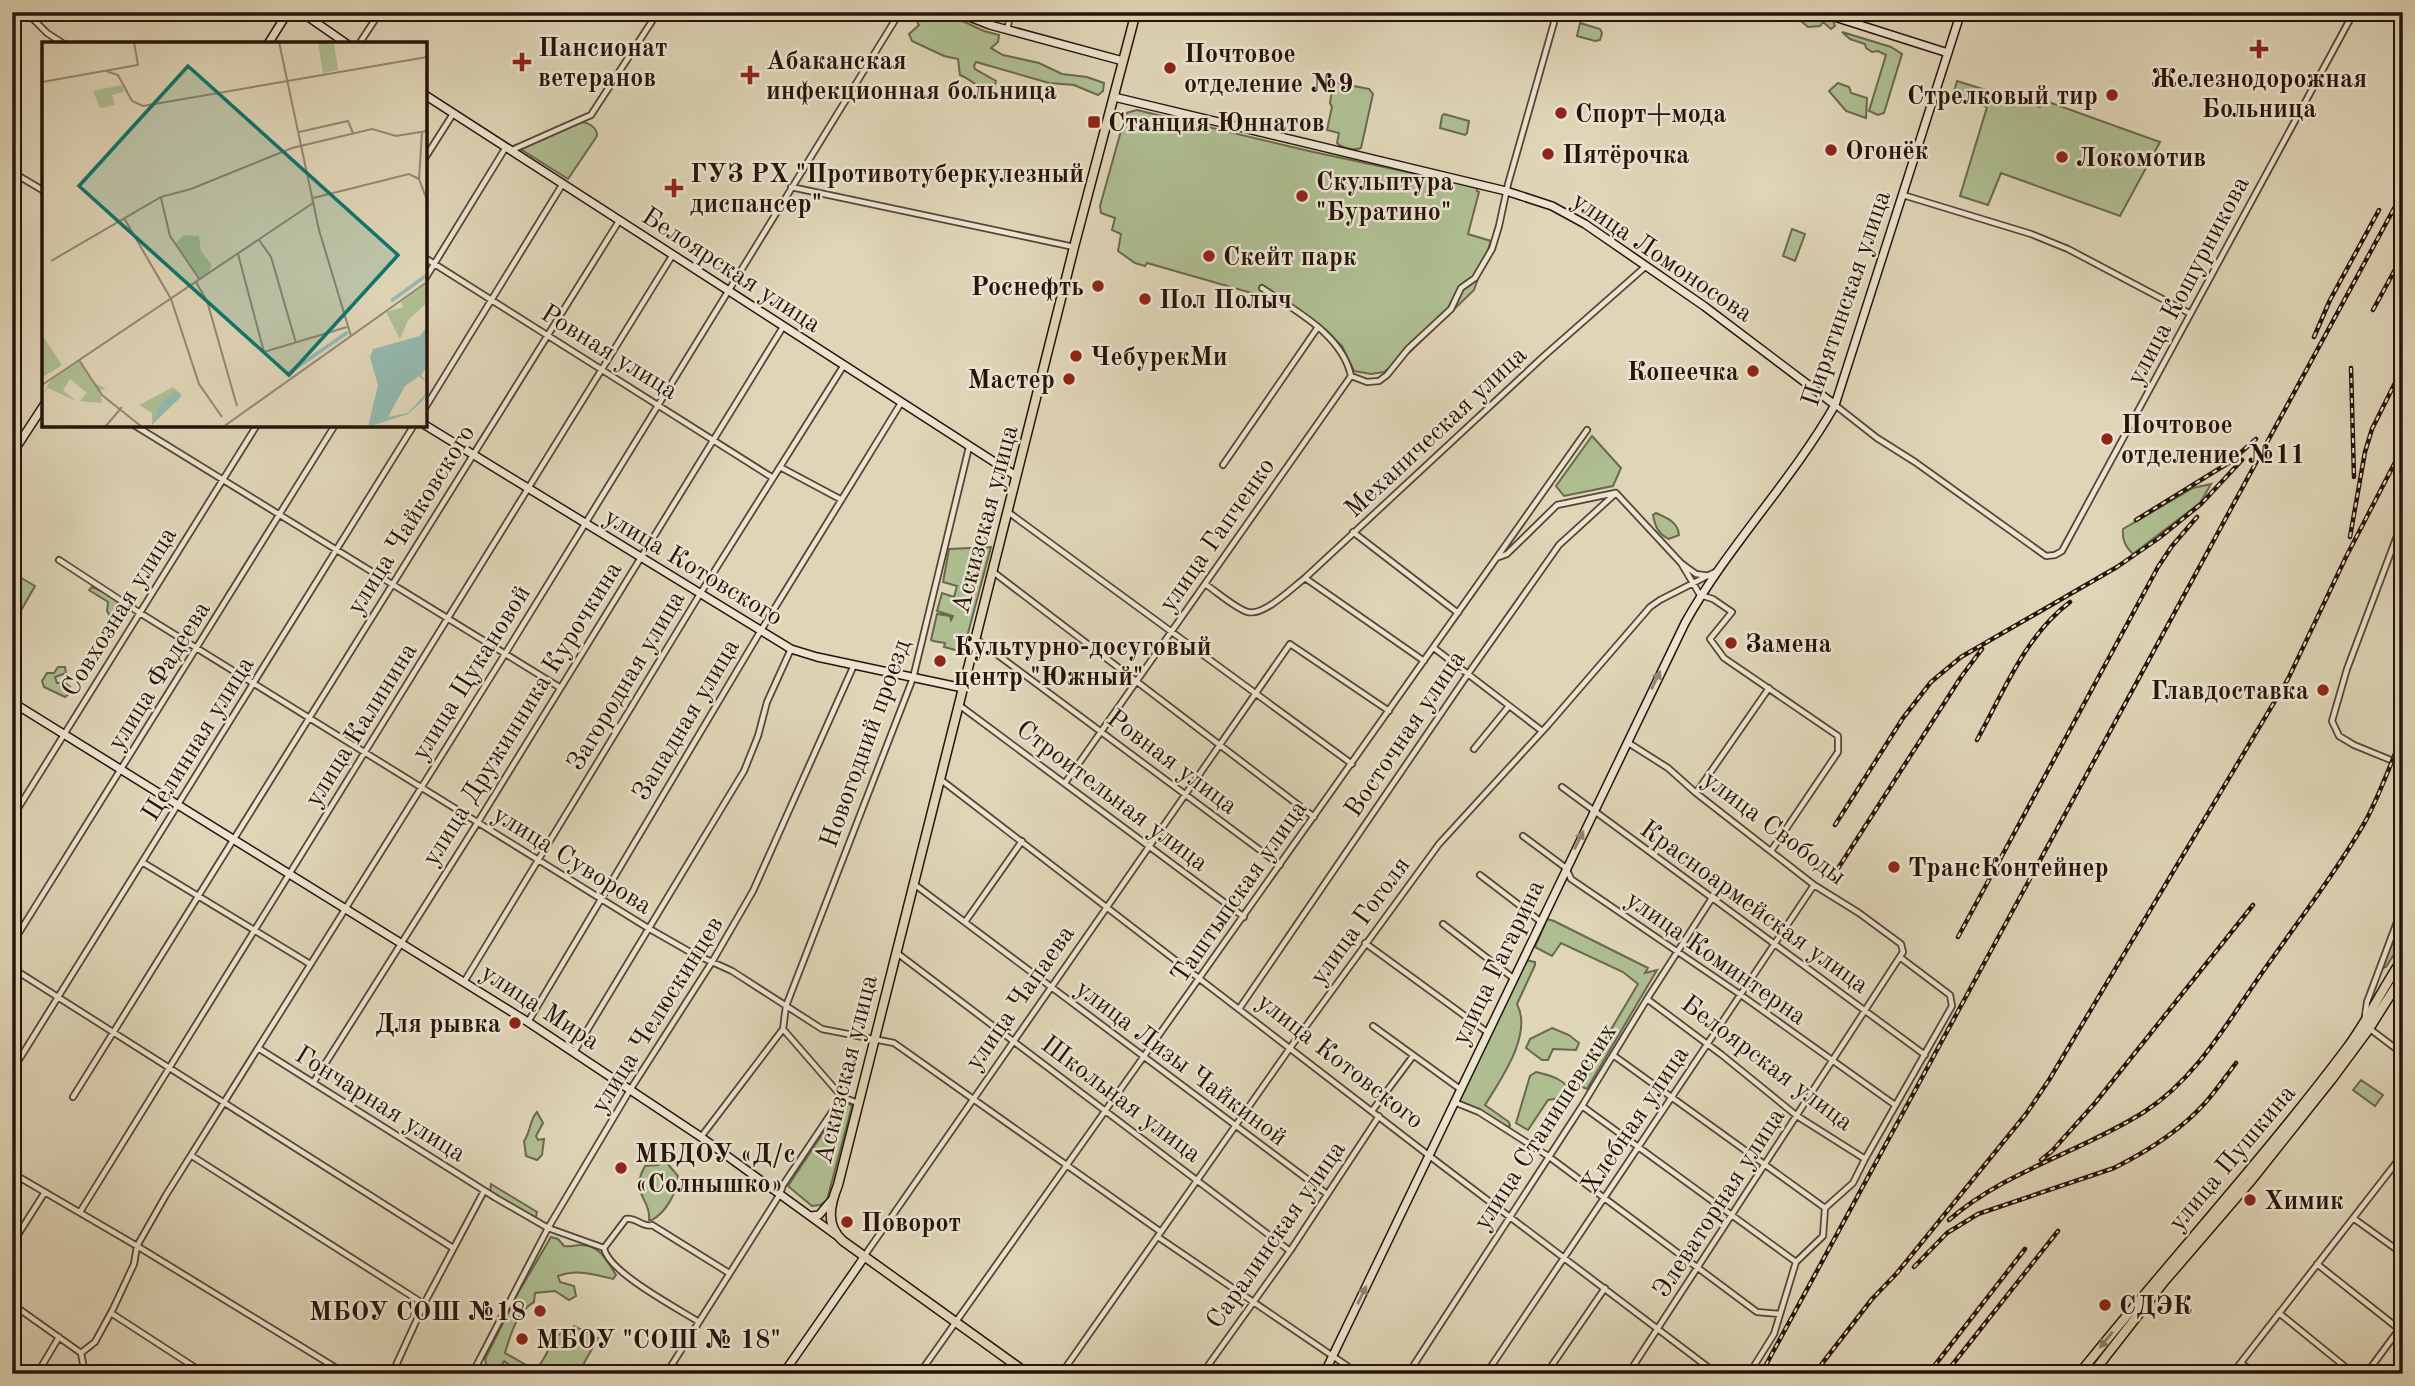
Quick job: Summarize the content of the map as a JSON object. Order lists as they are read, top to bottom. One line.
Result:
{"streets":{"main road":["Аскизская улица","улица Мира","улица Пушкина"],"street":["улица Ломоносова","Белоярская улица","улица Кошурникова","Пирятинская улица","Ровная улица","Механическая улица","улица Чайковского","улица Гапченко","улица Котовского","Совхозная улица","улица Цукановой","улица Фадеева","Загородная улица","улица Дружинника Курочкина","Западная улица","улица Калинина","Восточная улица","Целинная улица","Новогодний проезд","Строительная улица","улица Свободы","улица Суворова","Таштыпская улица","Красноармейская улица","улица Гоголя","улица Коминтерна","улица Гагарина","улица Чапаева","улица Челюскинцев","улица Лизы Чайкиной","Школьная улица","Гончарная улица","Хлебная улица","улица Станишевских","Элеваторная улица","Саралинская улица"]},"crossings":[["улица Ломоносова","улица Кошурникова"],["улица Ломоносова","Пирятинская улица"],["улица Ломоносова","Механическая улица"],["улица Ломоносова","Аскизская улица"],["Белоярская улица","улица Чайковского"],["Белоярская улица","Аскизская улица"],["Белоярская улица","улица Цукановой"],["Белоярская улица","Загородная улица"],["Белоярская улица","улица Дружинника Курочкина"],["Белоярская улица","Западная улица"],["Белоярская улица","улица Калинина"],["Белоярская улица","Новогодний проезд"],["Белоярская улица","Хлебная улица"],["Белоярская улица","улица Станишевских"],["Белоярская улица","Элеваторная улица"],["Пирятинская улица","улица Гоголя"],["Пирятинская улица","улица Гагарина"],["Ровная улица","улица Чайковского"],["Ровная улица","Аскизская улица"],["Ровная улица","улица Гапченко"],["Ровная улица","улица Цукановой"],["Ровная улица","Загородная улица"],["Ровная улица","улица Дружинника Курочкина"],["Ровная улица","улица Калинина"],["Ровная улица","Таштыпская улица"],["Ровная улица","улица Чапаева"],["Механическая улица","улица Гапченко"],["улица Чайковского","улица Котовского"],["улица Чайковского","улица Суворова"],["улица Чайковского","улица Мира"],["Аскизская улица","улица Котовского"],["Аскизская улица","Строительная улица"],["Аскизская улица","улица Суворова"],["Аскизская улица","улица Мира"],["Аскизская улица","улица Лизы Чайкиной"],["Аскизская улица","Школьная улица"],["улица Гапченко","Строительная улица"],["улица Котовского","улица Цукановой"],["улица Котовского","Загородная улица"],["улица Котовского","улица Дружинника Курочкина"],["улица Котовского","Западная улица"],["улица Котовского","улица Калинина"],["улица Котовского","Восточная улица"],["улица Котовского","Новогодний проезд"],["улица Котовского","Таштыпская улица"],["улица Котовского","улица Гоголя"],["улица Котовского","улица Гагарина"],["улица Котовского","улица Чапаева"],["улица Котовского","улица Челюскинцев"],["улица Котовского","Хлебная улица"],["улица Котовского","улица Станишевских"],["улица Котовского","Элеваторная улица"],["улица Котовского","Саралинская улица"],["Совхозная улица","улица Суворова"],["Совхозная улица","улица Мира"],["улица Цукановой","улица Суворова"],["улица Цукановой","улица Мира"],["улица Цукановой","Гончарная улица"],["улица Фадеева","улица Суворова"],["улица Фадеева","улица Мира"],["Загородная улица","улица Суворова"],["Загородная улица","улица Мира"],["улица Дружинника Курочкина","улица Суворова"],["улица Дружинника Курочкина","улица Мира"],["улица Дружинника Курочкина","Гончарная улица"],["Западная улица","улица Суворова"],["Западная улица","улица Мира"],["улица Калинина","улица Суворова"],["улица Калинина","улица Мира"],["Целинная улица","улица Суворова"],["Целинная улица","улица Мира"],["Новогодний проезд","улица Суворова"],["Строительная улица","Таштыпская улица"],["Строительная улица","улица Чапаева"],["улица Свободы","улица Гагарина"],["улица Свободы","Хлебная улица"],["улица Свободы","Элеваторная улица"],["улица Суворова","Таштыпская улица"],["улица Суворова","улица Гоголя"],["улица Суворова","улица Гагарина"],["улица Суворова","улица Чапаева"],["улица Суворова","улица Челюскинцев"],["улица Суворова","Саралинская улица"],["Таштыпская улица","улица Чапаева"],["Таштыпская улица","улица Мира"],["Таштыпская улица","улица Лизы Чайкиной"],["Таштыпская улица","Школьная улица"],["Красноармейская улица","улица Гагарина"],["Красноармейская улица","Хлебная улица"],["Красноармейская улица","улица Станишевских"],["Красноармейская улица","Элеваторная улица"],["улица Гоголя","улица Гагарина"],["улица Гоголя","улица Лизы Чайкиной"],["улица Гоголя","Школьная улица"],["улица Коминтерна","улица Гагарина"],["улица Коминтерна","Хлебная улица"],["улица Коминтерна","улица Станишевских"],["улица Коминтерна","Элеваторная улица"],["улица Чапаева","улица Мира"],["улица Чапаева","улица Лизы Чайкиной"],["улица Чапаева","Школьная улица"],["улица Мира","улица Челюскинцев"],["улица Челюскинцев","Гончарная улица"],["улица Лизы Чайкиной","Саралинская улица"],["Школьная улица","Саралинская улица"]],"one_way":["улица Гагарина"],"places":{"health":["Железнодорожная Больница","Пансионат ветеранов","Абаканская инфекционная больница","ГУЗ РХ \"Противотуберкулезный диспансер\""],"other":["Почтовое отделение №9","Стрелковый тир","Спорт+мода","Огонёк","Пятёрочка","Локомотив","Скульптура \"Буратино\"","Скейт парк","Роснефть","Пол Полыч","ЧебурекМи","Копеечка","Мастер","Почтовое отделение №11","Замена","Культурно-досуговый центр \"Южный\"","Главдоставка","ТрансКонтейнер","Для рывка","МБДОУ «Д/с «Солнышко»","Химик","Поворот","СДЭК","МБОУ СОШ №18","МБОУ \"СОШ № 18\""],"transit":["Станция Юннатов"]}}
